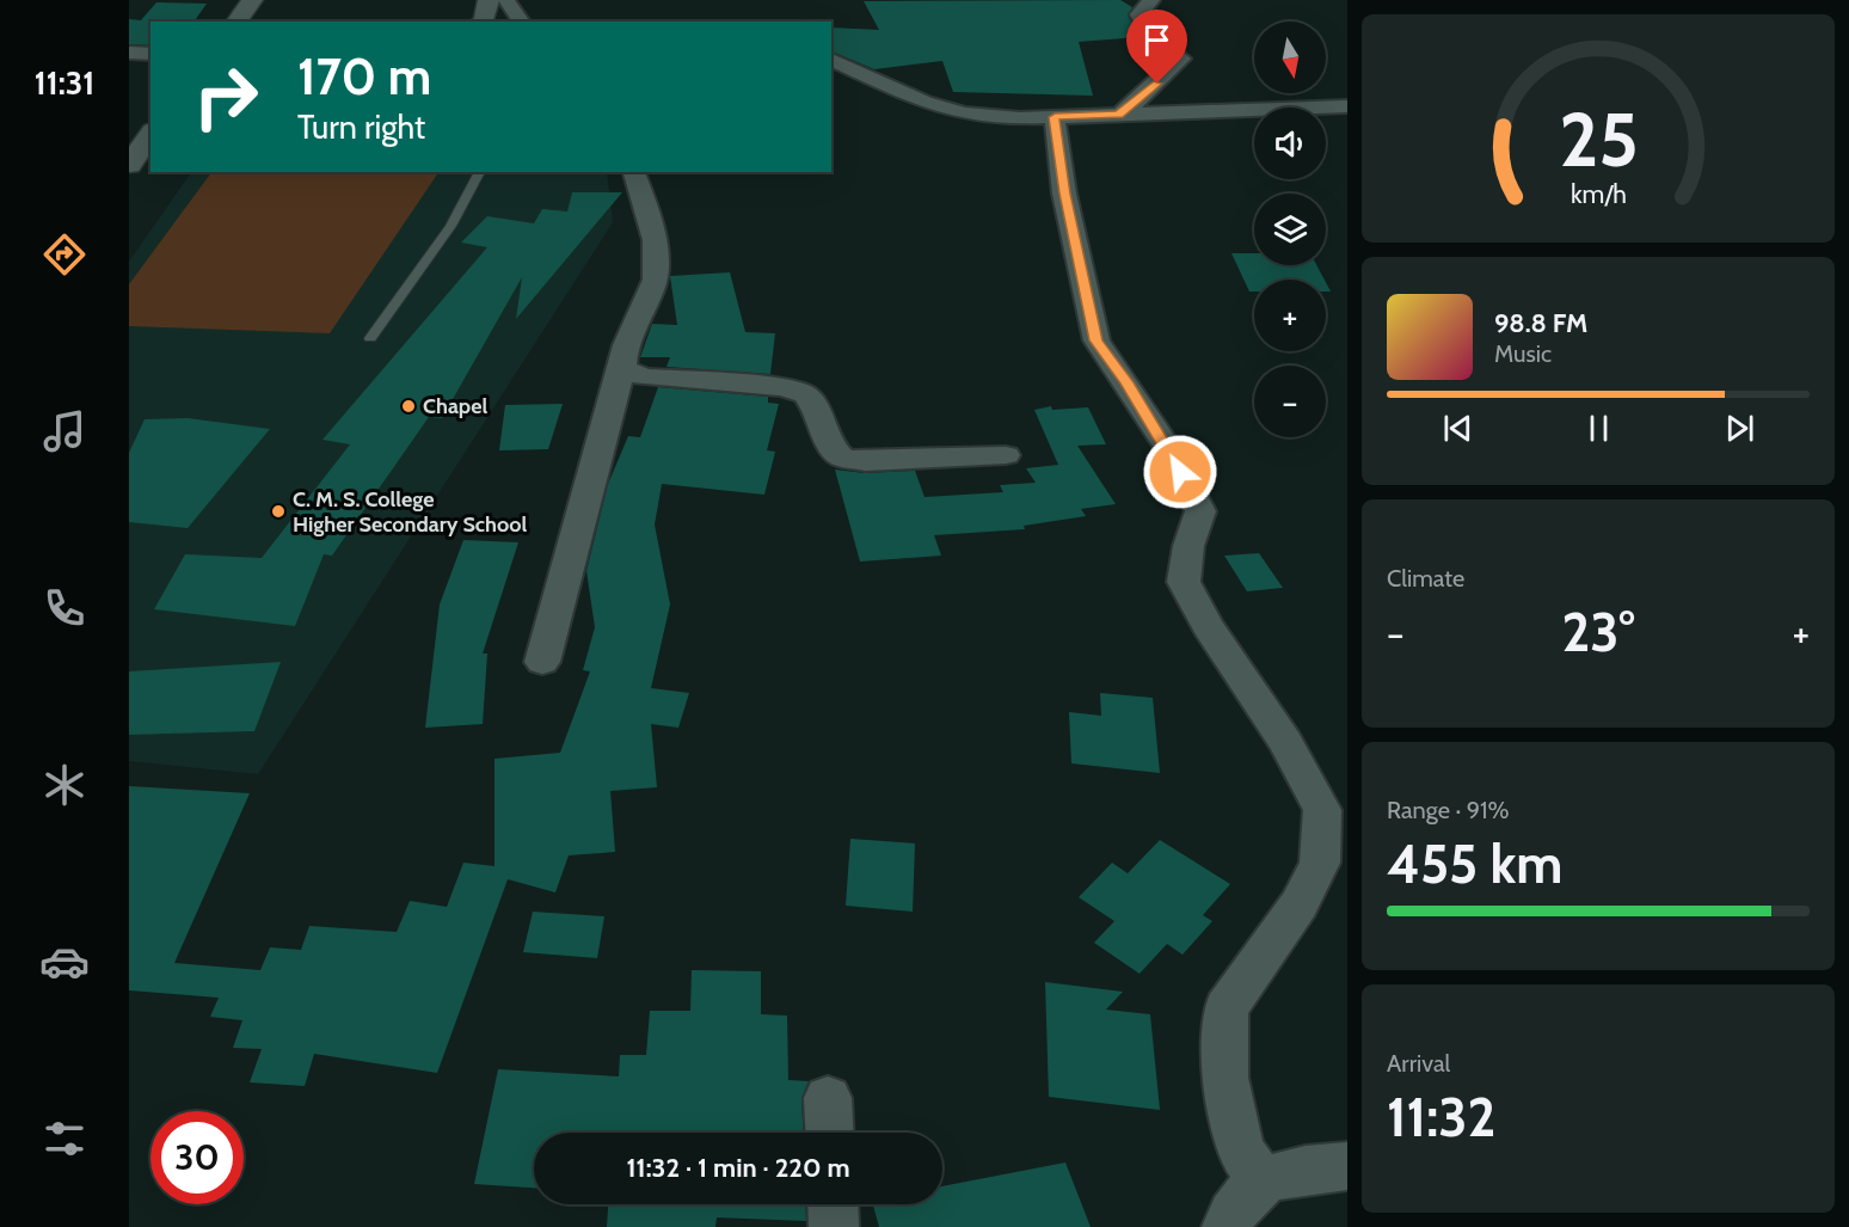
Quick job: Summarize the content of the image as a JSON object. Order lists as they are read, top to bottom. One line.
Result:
{"places":["Chapel","C. M. S. College Higher Secondary School"],"north":"bottom","page":{"tabs":"11:31","map_buttons":["+","−"],"turn":["170 m","Turn right"],"song":["98.8 FM","Music"],"tile":["Climate",["Range · 91%","455 km"],["Arrival","11:32"]],"heat":["−","23°","+"],"limit":"30","trip":"11:32 · 1 min · 220 m","gauge":["25","km/h"]}}
